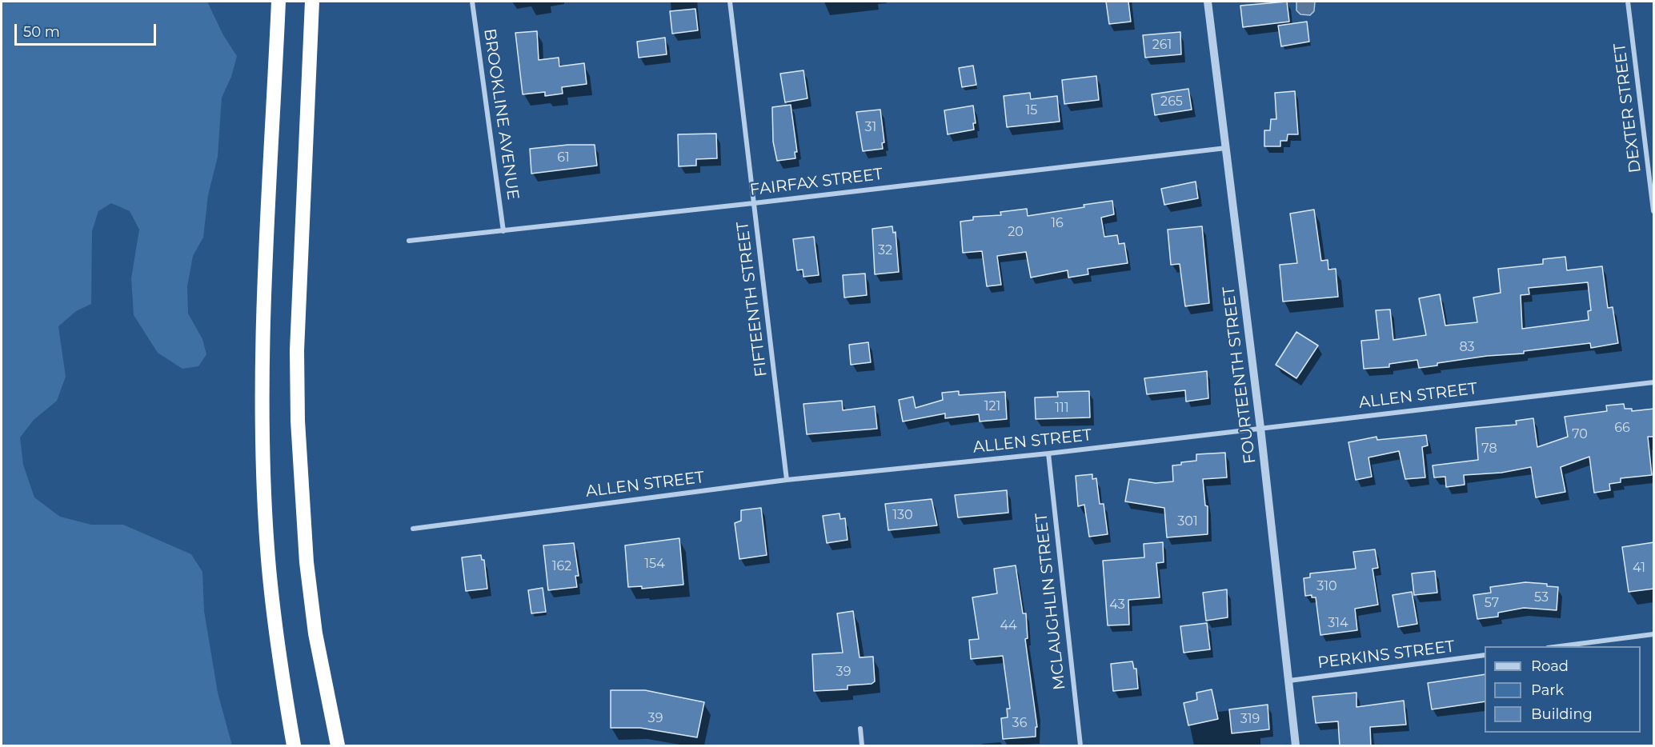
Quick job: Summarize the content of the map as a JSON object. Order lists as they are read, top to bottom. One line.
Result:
{"streets":{"street":["DEXTER STREET","BROOKLINE AVENUE","FAIRFAX STREET","FIFTEENTH STREET","FOURTEENTH STREET","ALLEN STREET","MCLAUGHLIN STREET","PERKINS STREET"]},"crossings":[["BROOKLINE AVENUE","FAIRFAX STREET"],["FAIRFAX STREET","FIFTEENTH STREET"],["FAIRFAX STREET","FOURTEENTH STREET"],["FIFTEENTH STREET","ALLEN STREET"],["FOURTEENTH STREET","ALLEN STREET"],["FOURTEENTH STREET","PERKINS STREET"],["ALLEN STREET","MCLAUGHLIN STREET"]],"house_numbers":["261","265","15","31","61","16","20","32","83","121","111","66","70","78","130","301","154","162","41","310","53","57","43","314","44","39","39","319","36"],"legend":["Road","Park","Building"],"scale_bar":"50 m"}
